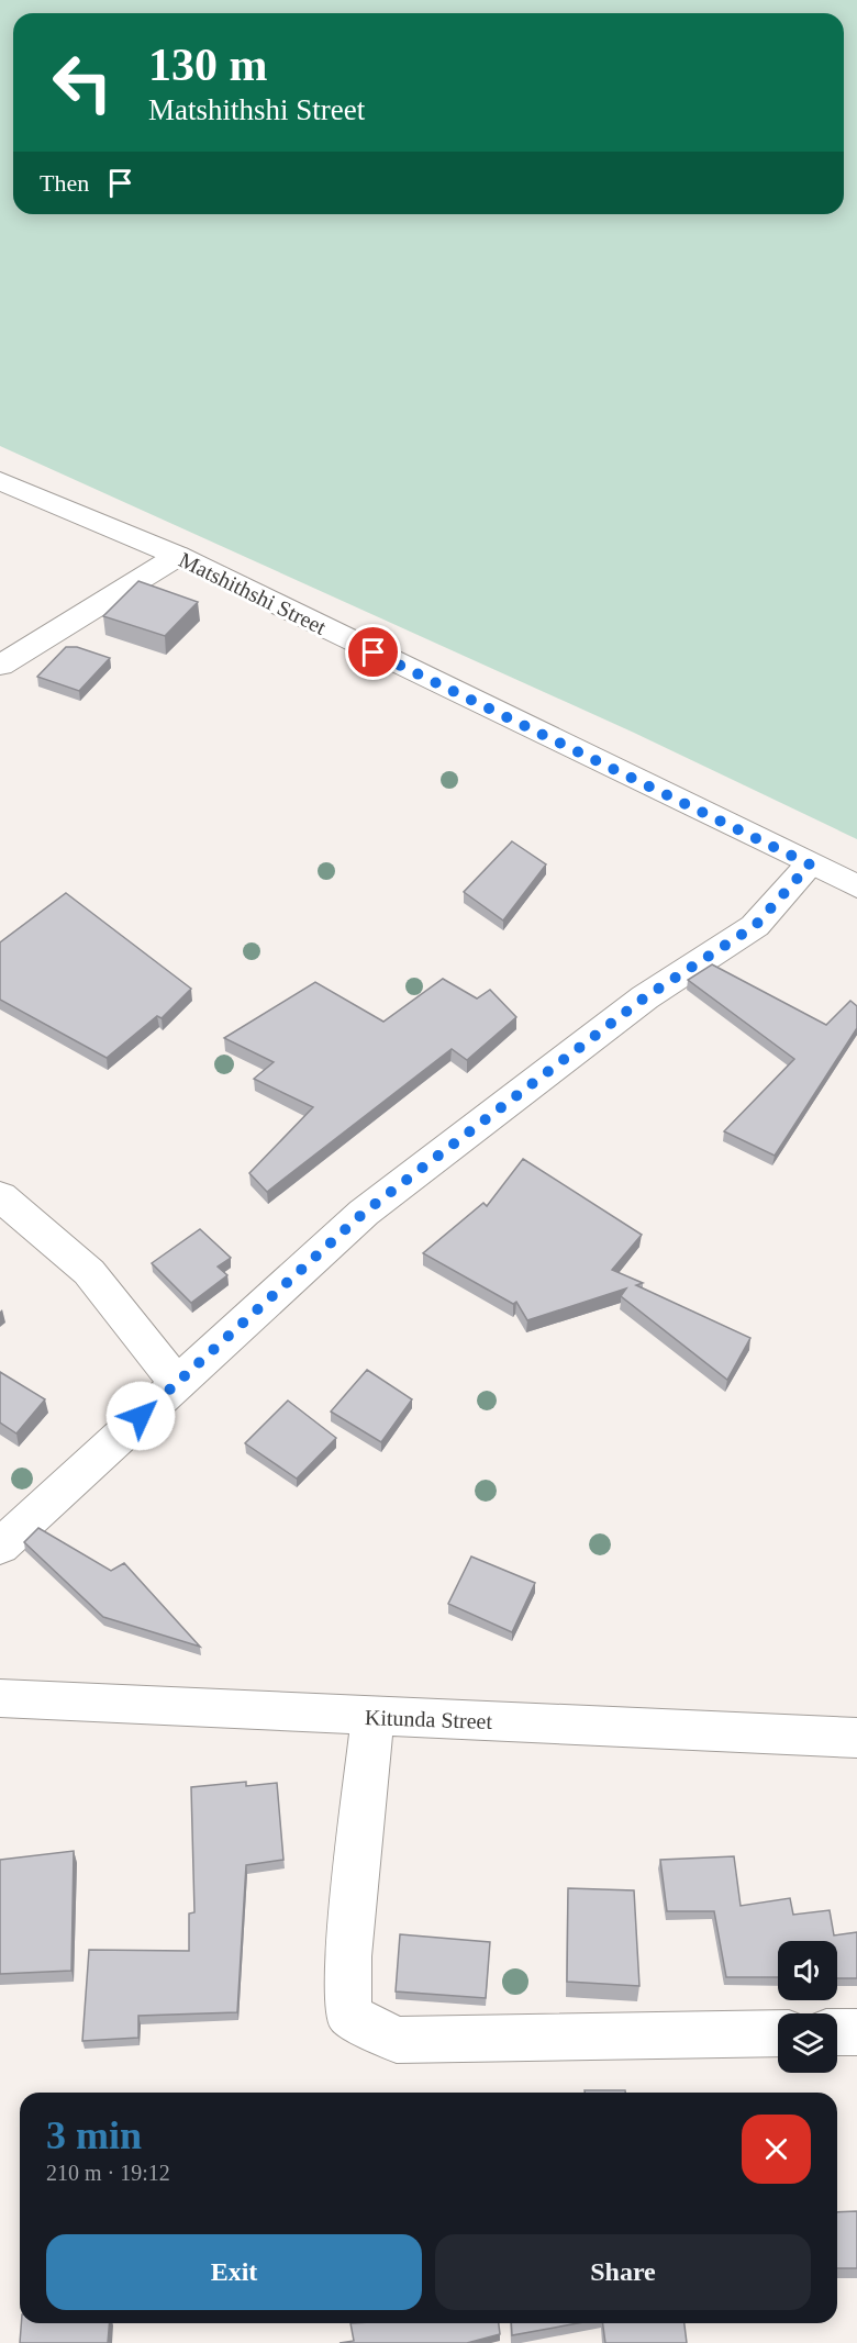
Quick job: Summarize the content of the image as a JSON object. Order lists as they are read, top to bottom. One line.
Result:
{"streets":{"main road":["Matshithshi Street","Kitunda Street"]},"page":{"turn":["130 m","Matshithshi Street"],"then":"Then","heading":["3 min","210 m · 19:12"],"buttons":["Exit","Share"]}}
